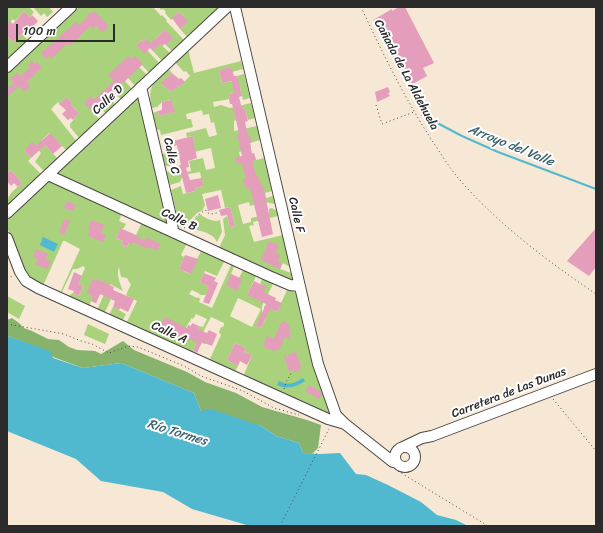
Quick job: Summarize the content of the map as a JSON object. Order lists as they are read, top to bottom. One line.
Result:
{"streets":{"street":["Calle D","Calle C","Calle F","Calle B","Calle A","Carretera de Las Dunas"],"path":["Cañada de La Aldehuela"]},"crossings":[["Calle D","Calle C"],["Calle D","Calle B"],["Calle C","Calle B"],["Calle F","Calle B"],["Calle F","Calle A"]],"water":["Arroyo del Valle","Río Tormes"],"scale_bar":"100 m"}
